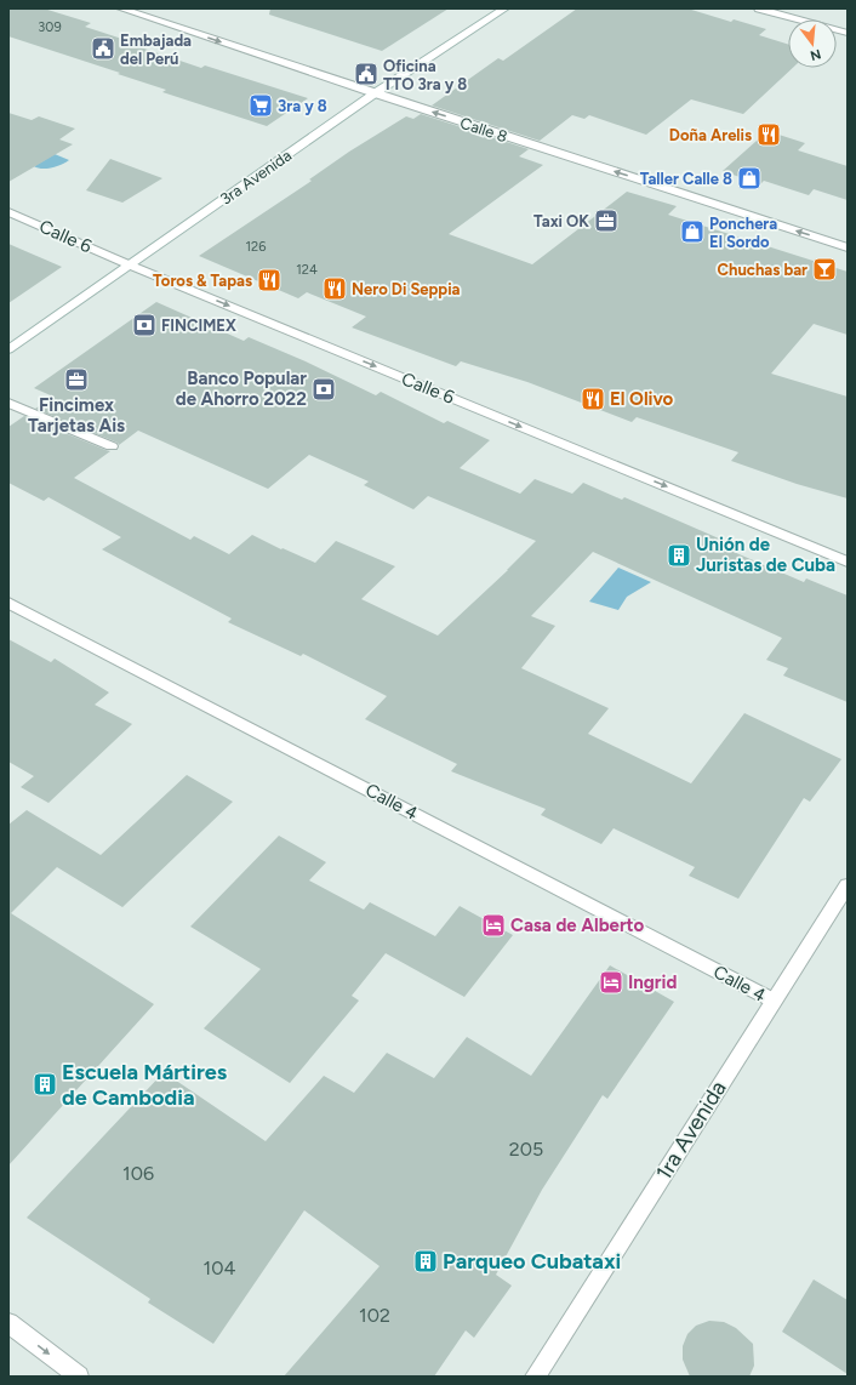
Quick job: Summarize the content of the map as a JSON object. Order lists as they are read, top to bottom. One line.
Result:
{"streets":{"street":["Calle 8","3ra Avenida","Calle 6","Calle 4","1ra Avenida"]},"crossings":[["Calle 8","3ra Avenida"],["3ra Avenida","Calle 6"],["Calle 4","1ra Avenida"]],"one_way":["Calle 6"],"places":{"public building":["Embajada del Perú","Oficina TTO 3ra y 8"],"supermarket":["3ra y 8"],"restaurant":["Doña Arelis","Toros & Tapas","Nero Di Seppia","El Olivo"],"shop":["Taller Calle 8","Ponchera El Sordo"],"office":["Taxi OK","Fincimex Tarjetas Ais"],"bar":["Chuchas bar"],"bank":["FINCIMEX","Banco Popular de Ahorro 2022"],"building":["Unión de Juristas de Cuba","Escuela Mártires de Cambodia","Parqueo Cubataxi"],"hotel":["Casa de Alberto","Ingrid"]},"house_numbers":["309","126","124","205","106","104","102"],"north":"bottom"}
